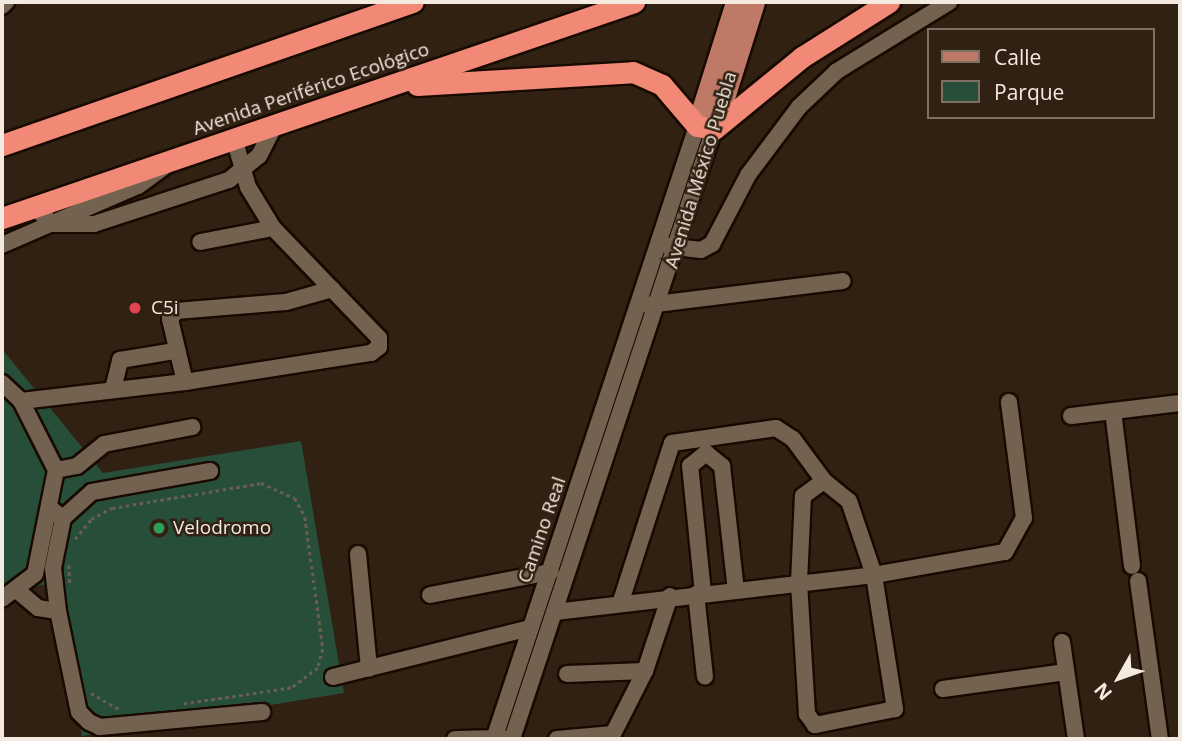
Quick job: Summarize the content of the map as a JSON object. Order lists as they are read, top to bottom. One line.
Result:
{"streets":{"highway":["Avenida Periférico Ecológico"],"main road":["Avenida México Puebla"],"street":["Camino Real"]},"crossings":[["Avenida México Puebla","Camino Real"]],"places":["C5i","Velodromo"],"legend":["Calle","Parque"],"north":"bottom left"}
